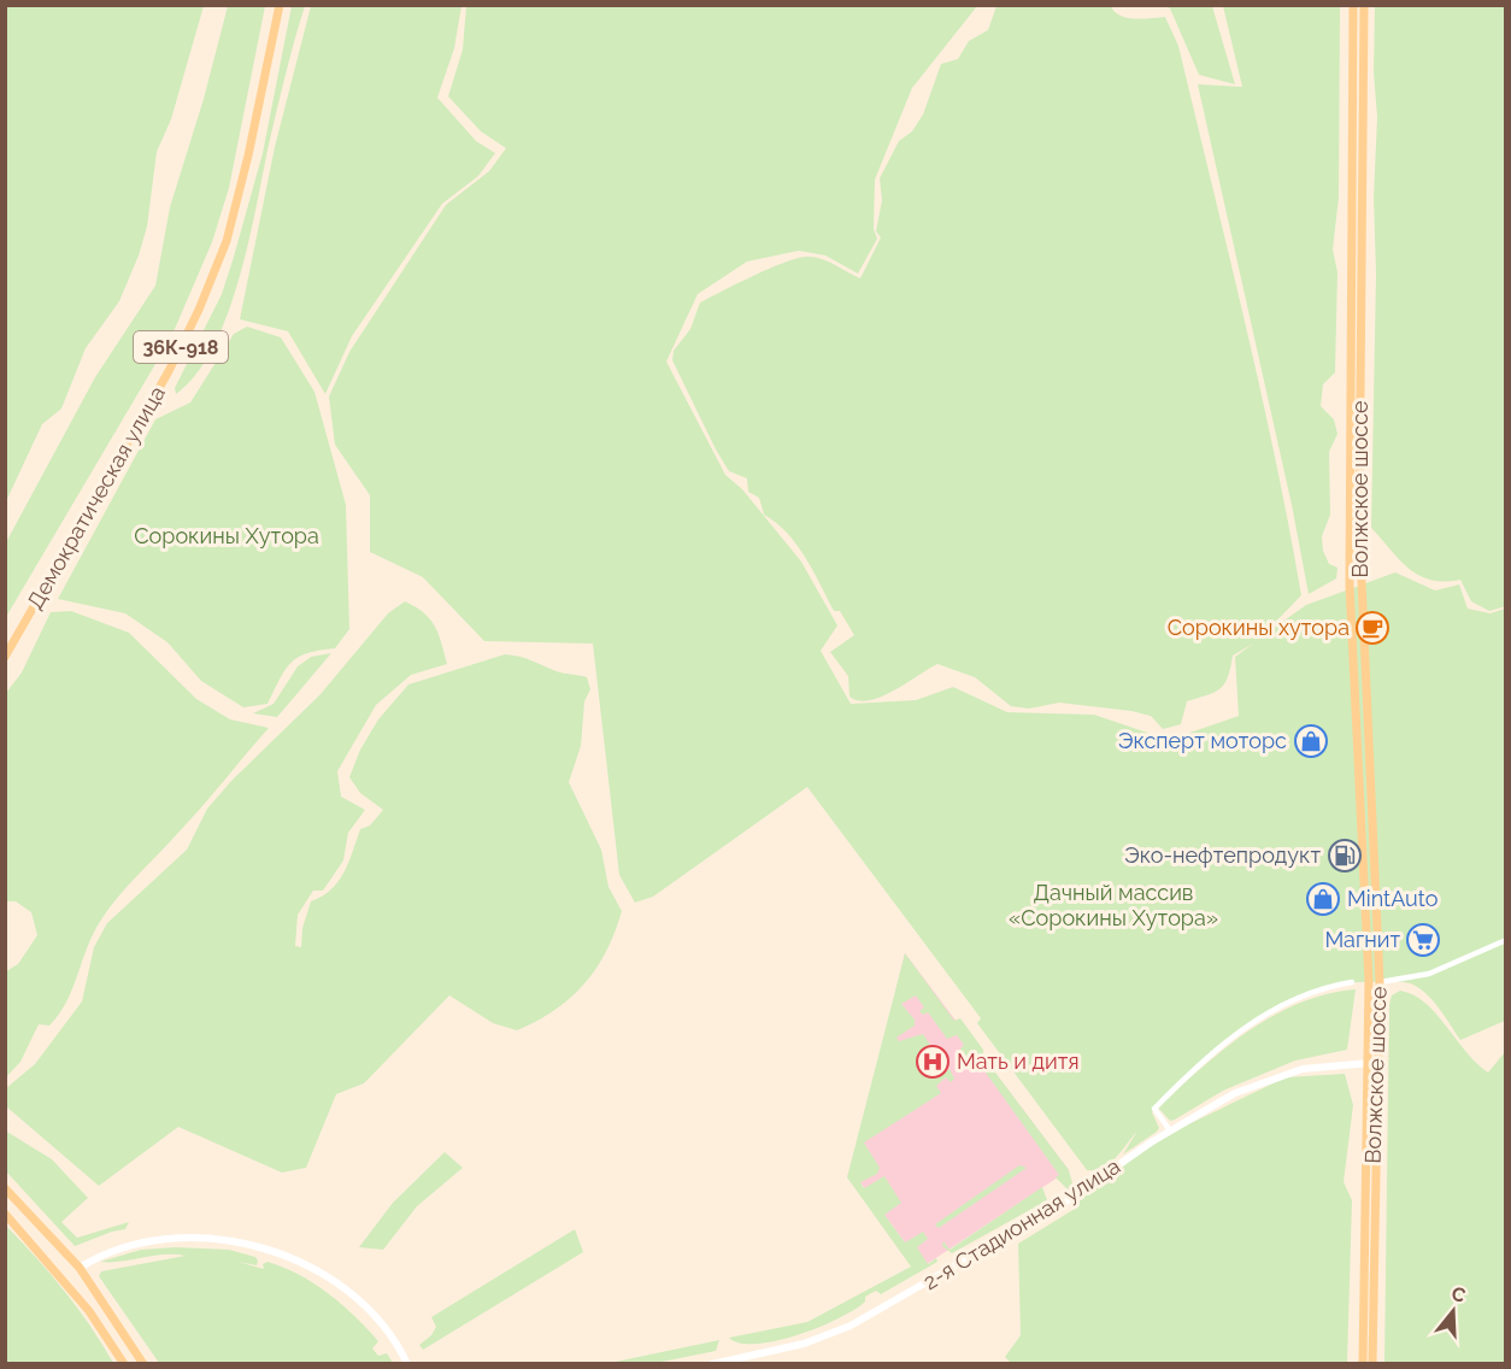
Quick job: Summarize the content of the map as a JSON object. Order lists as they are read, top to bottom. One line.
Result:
{"streets":{"main road":["36К-918","Волжское шоссе","Демократическая улица","2-я Стадионная улица"]},"crossings":[["Волжское шоссе","2-я Стадионная улица"]],"parks":["Сорокины Хутора","Дачный массив «Сорокины Хутора»"],"places":{"cafe":["Сорокины хутора"],"shop":["Эксперт моторс","MintAuto"],"fuel station":["Эко-нефтепродукт"],"supermarket":["Магнит"],"hospital":["Мать и дитя"]},"north":"top"}
